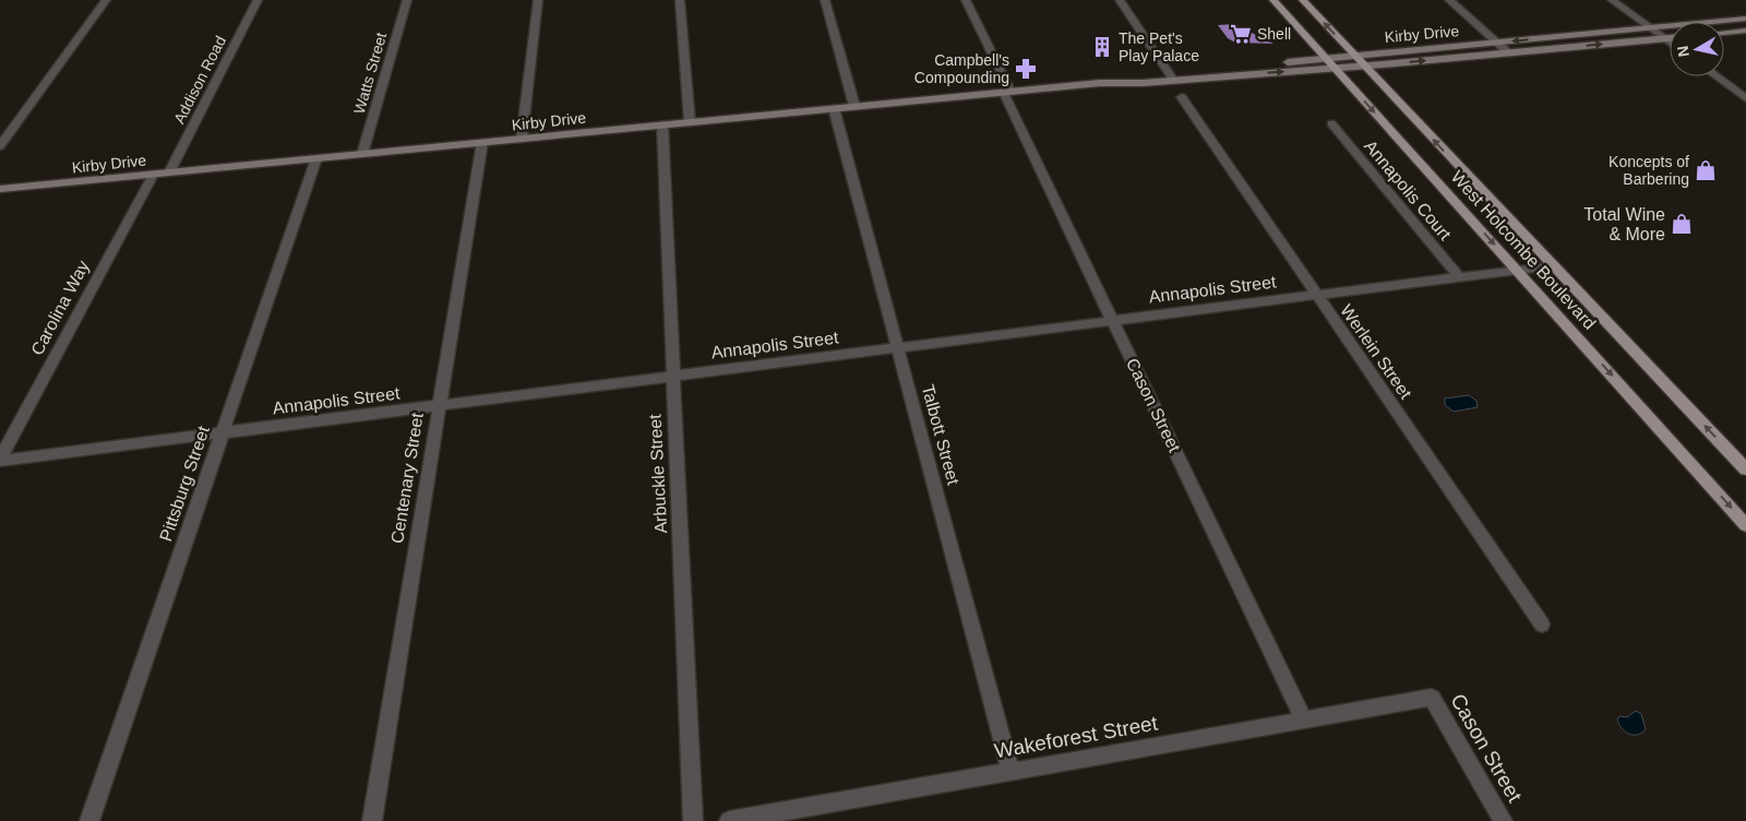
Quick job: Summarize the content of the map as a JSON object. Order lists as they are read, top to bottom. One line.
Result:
{"streets":{"main road":["Kirby Drive","West Holcombe Boulevard"],"street":["Watts Street","Addison Road","Annapolis Court","Annapolis Street","Carolina Way","Werlein Street","Cason Street","Talbott Street","Arbuckle Street","Centenary Street","Pittsburg Street","Wakeforest Street"]},"crossings":[["Kirby Drive","Watts Street"],["Kirby Drive","Addison Road"],["Kirby Drive","West Holcombe Boulevard"],["Kirby Drive","Carolina Way"],["Kirby Drive","Cason Street"],["Kirby Drive","Talbott Street"],["Kirby Drive","Arbuckle Street"],["Kirby Drive","Centenary Street"],["Kirby Drive","Pittsburg Street"],["Annapolis Court","Annapolis Street"],["West Holcombe Boulevard","Annapolis Street"],["Annapolis Street","Carolina Way"],["Annapolis Street","Werlein Street"],["Annapolis Street","Cason Street"],["Annapolis Street","Talbott Street"],["Annapolis Street","Arbuckle Street"],["Annapolis Street","Centenary Street"],["Annapolis Street","Pittsburg Street"],["Cason Street","Wakeforest Street"],["Talbott Street","Wakeforest Street"]],"places":{"supermarket":["Shell"],"building":["The Pet's Play Palace"],"pharmacy":["Campbell's Compounding"],"shop":["Koncepts of Barbering","Total Wine & More"]},"north":"left"}
